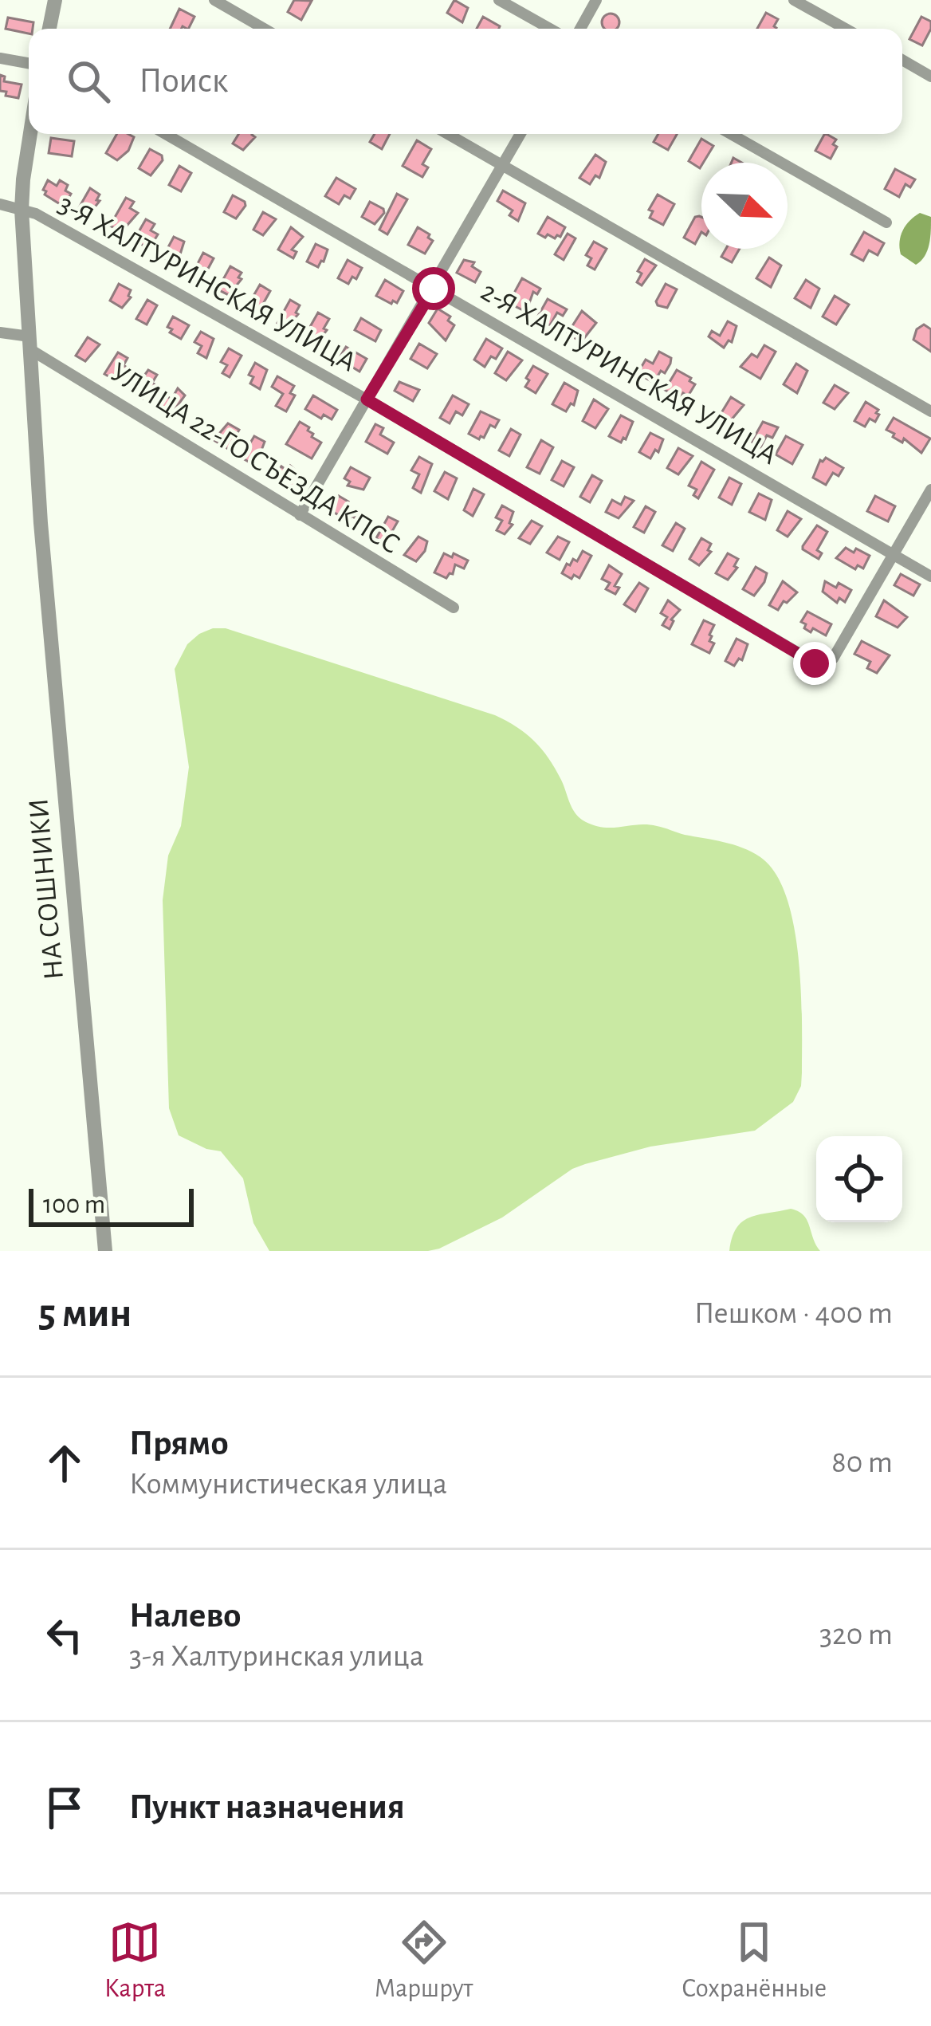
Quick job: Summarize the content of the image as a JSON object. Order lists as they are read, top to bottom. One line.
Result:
{"streets":{"street":["3-Я ХАЛТУРИНСКАЯ УЛИЦА","2-Я ХАЛТУРИНСКАЯ УЛИЦА","УЛИЦА 22-ГО СЪЕЗДА КПСС","НА СОШНИКИ"]},"crossings":[["3-Я ХАЛТУРИНСКАЯ УЛИЦА","2-Я ХАЛТУРИНСКАЯ УЛИЦА"],["3-Я ХАЛТУРИНСКАЯ УЛИЦА","НА СОШНИКИ"],["УЛИЦА 22-ГО СЪЕЗДА КПСС","НА СОШНИКИ"]],"scale_bar":"100 m","north":"bottom right","page":{"search":"Поиск","scale":"100 m","heading":["5 мин","Пешком · 400 m"],"list":[["Прямо","Коммунистическая улица","80 m"],["Налево","3-я Халтуринская улица","320 m"],"Пункт назначения"],"nav":["Карта","Маршрут","Сохранённые"]}}
